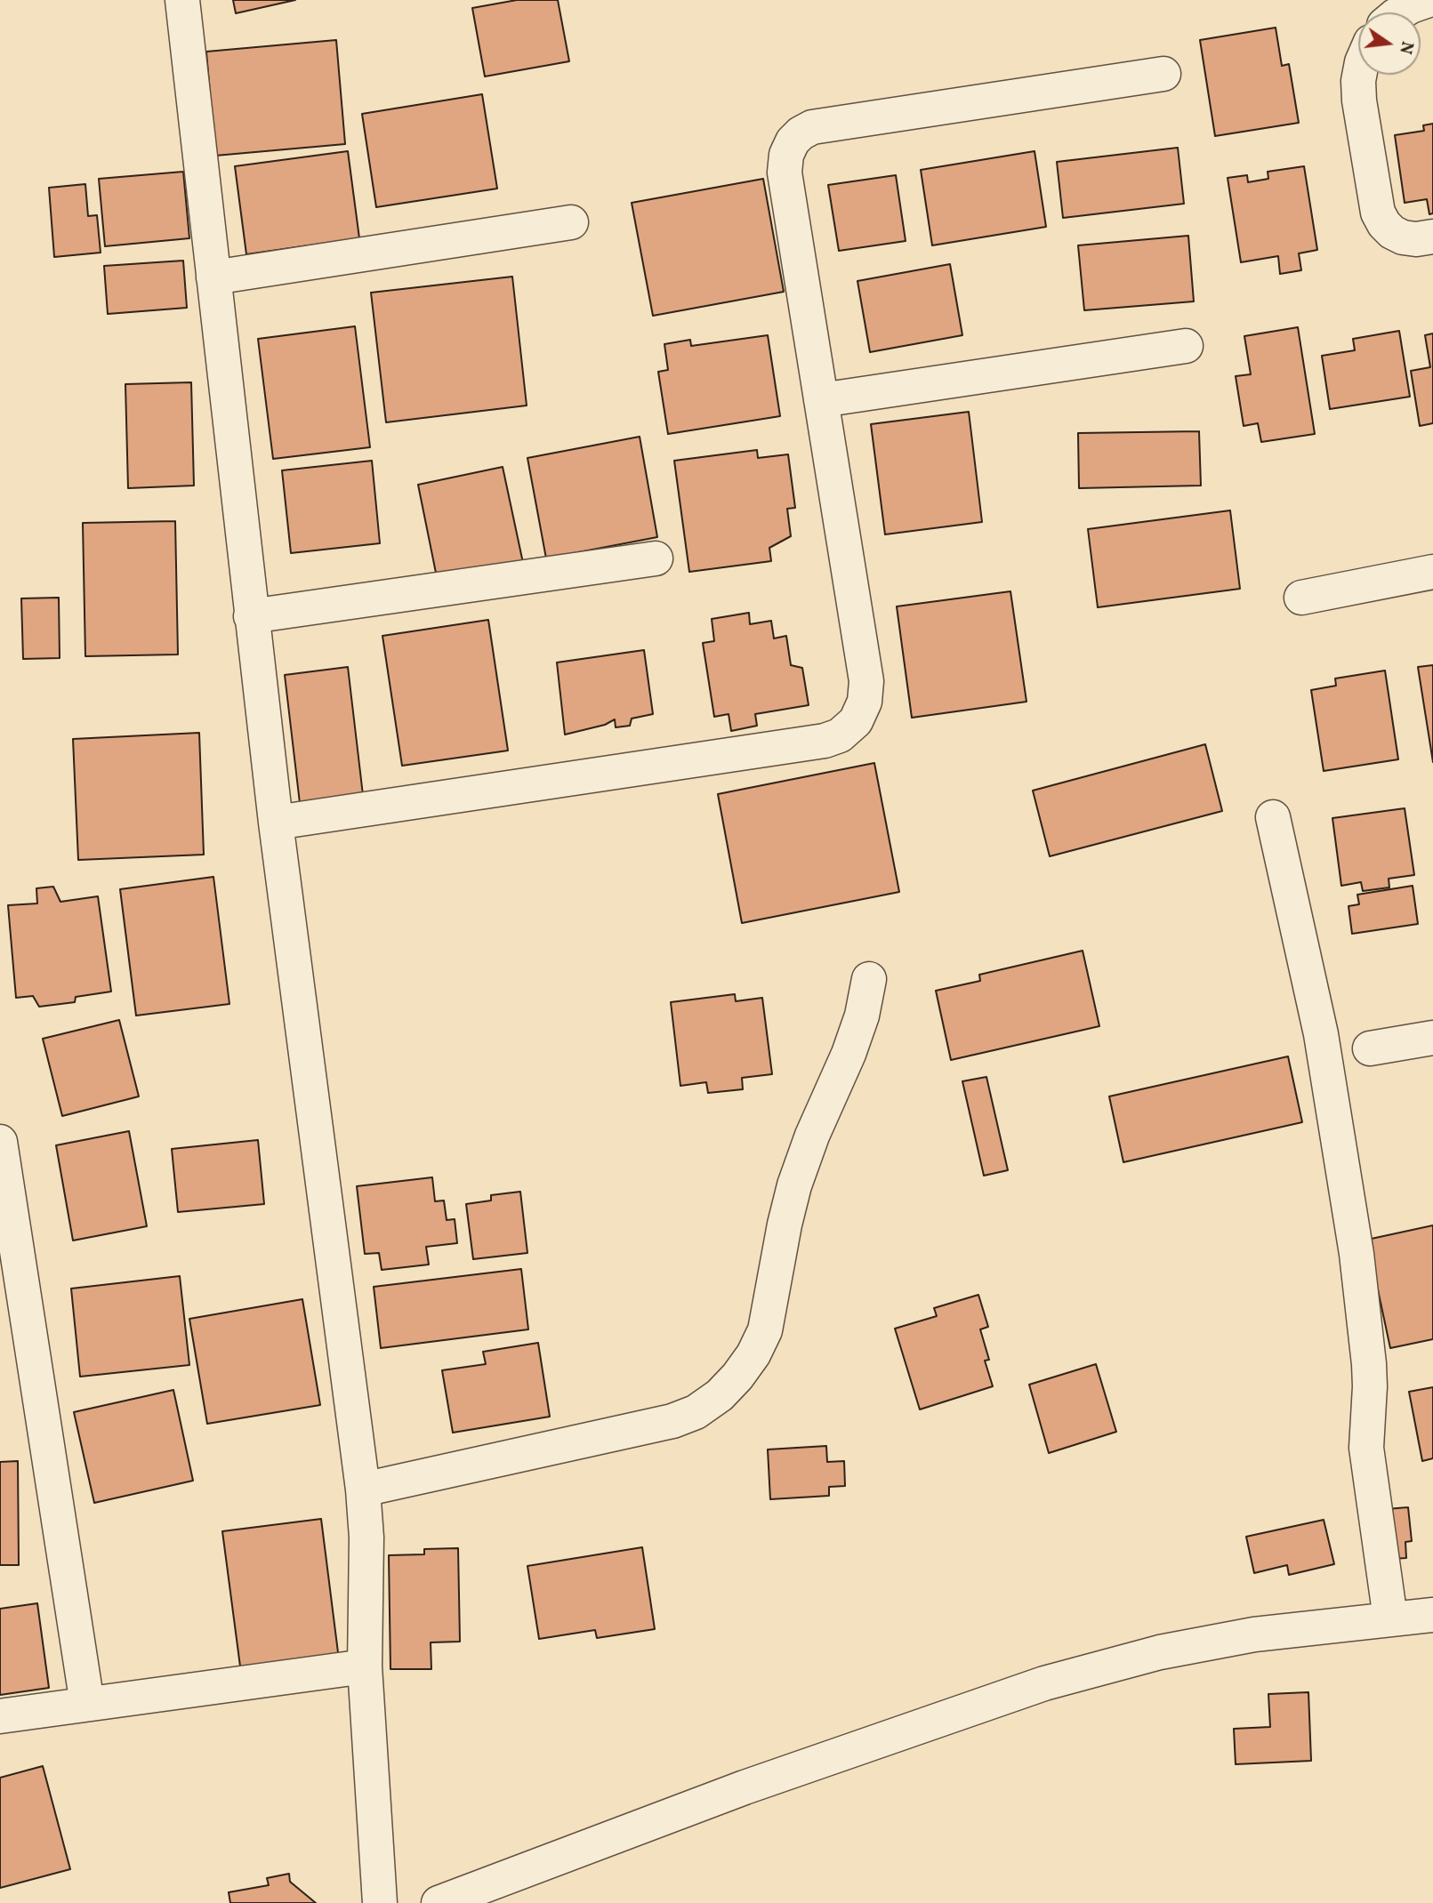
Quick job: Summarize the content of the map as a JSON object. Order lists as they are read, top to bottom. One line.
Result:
{"north":"right"}
